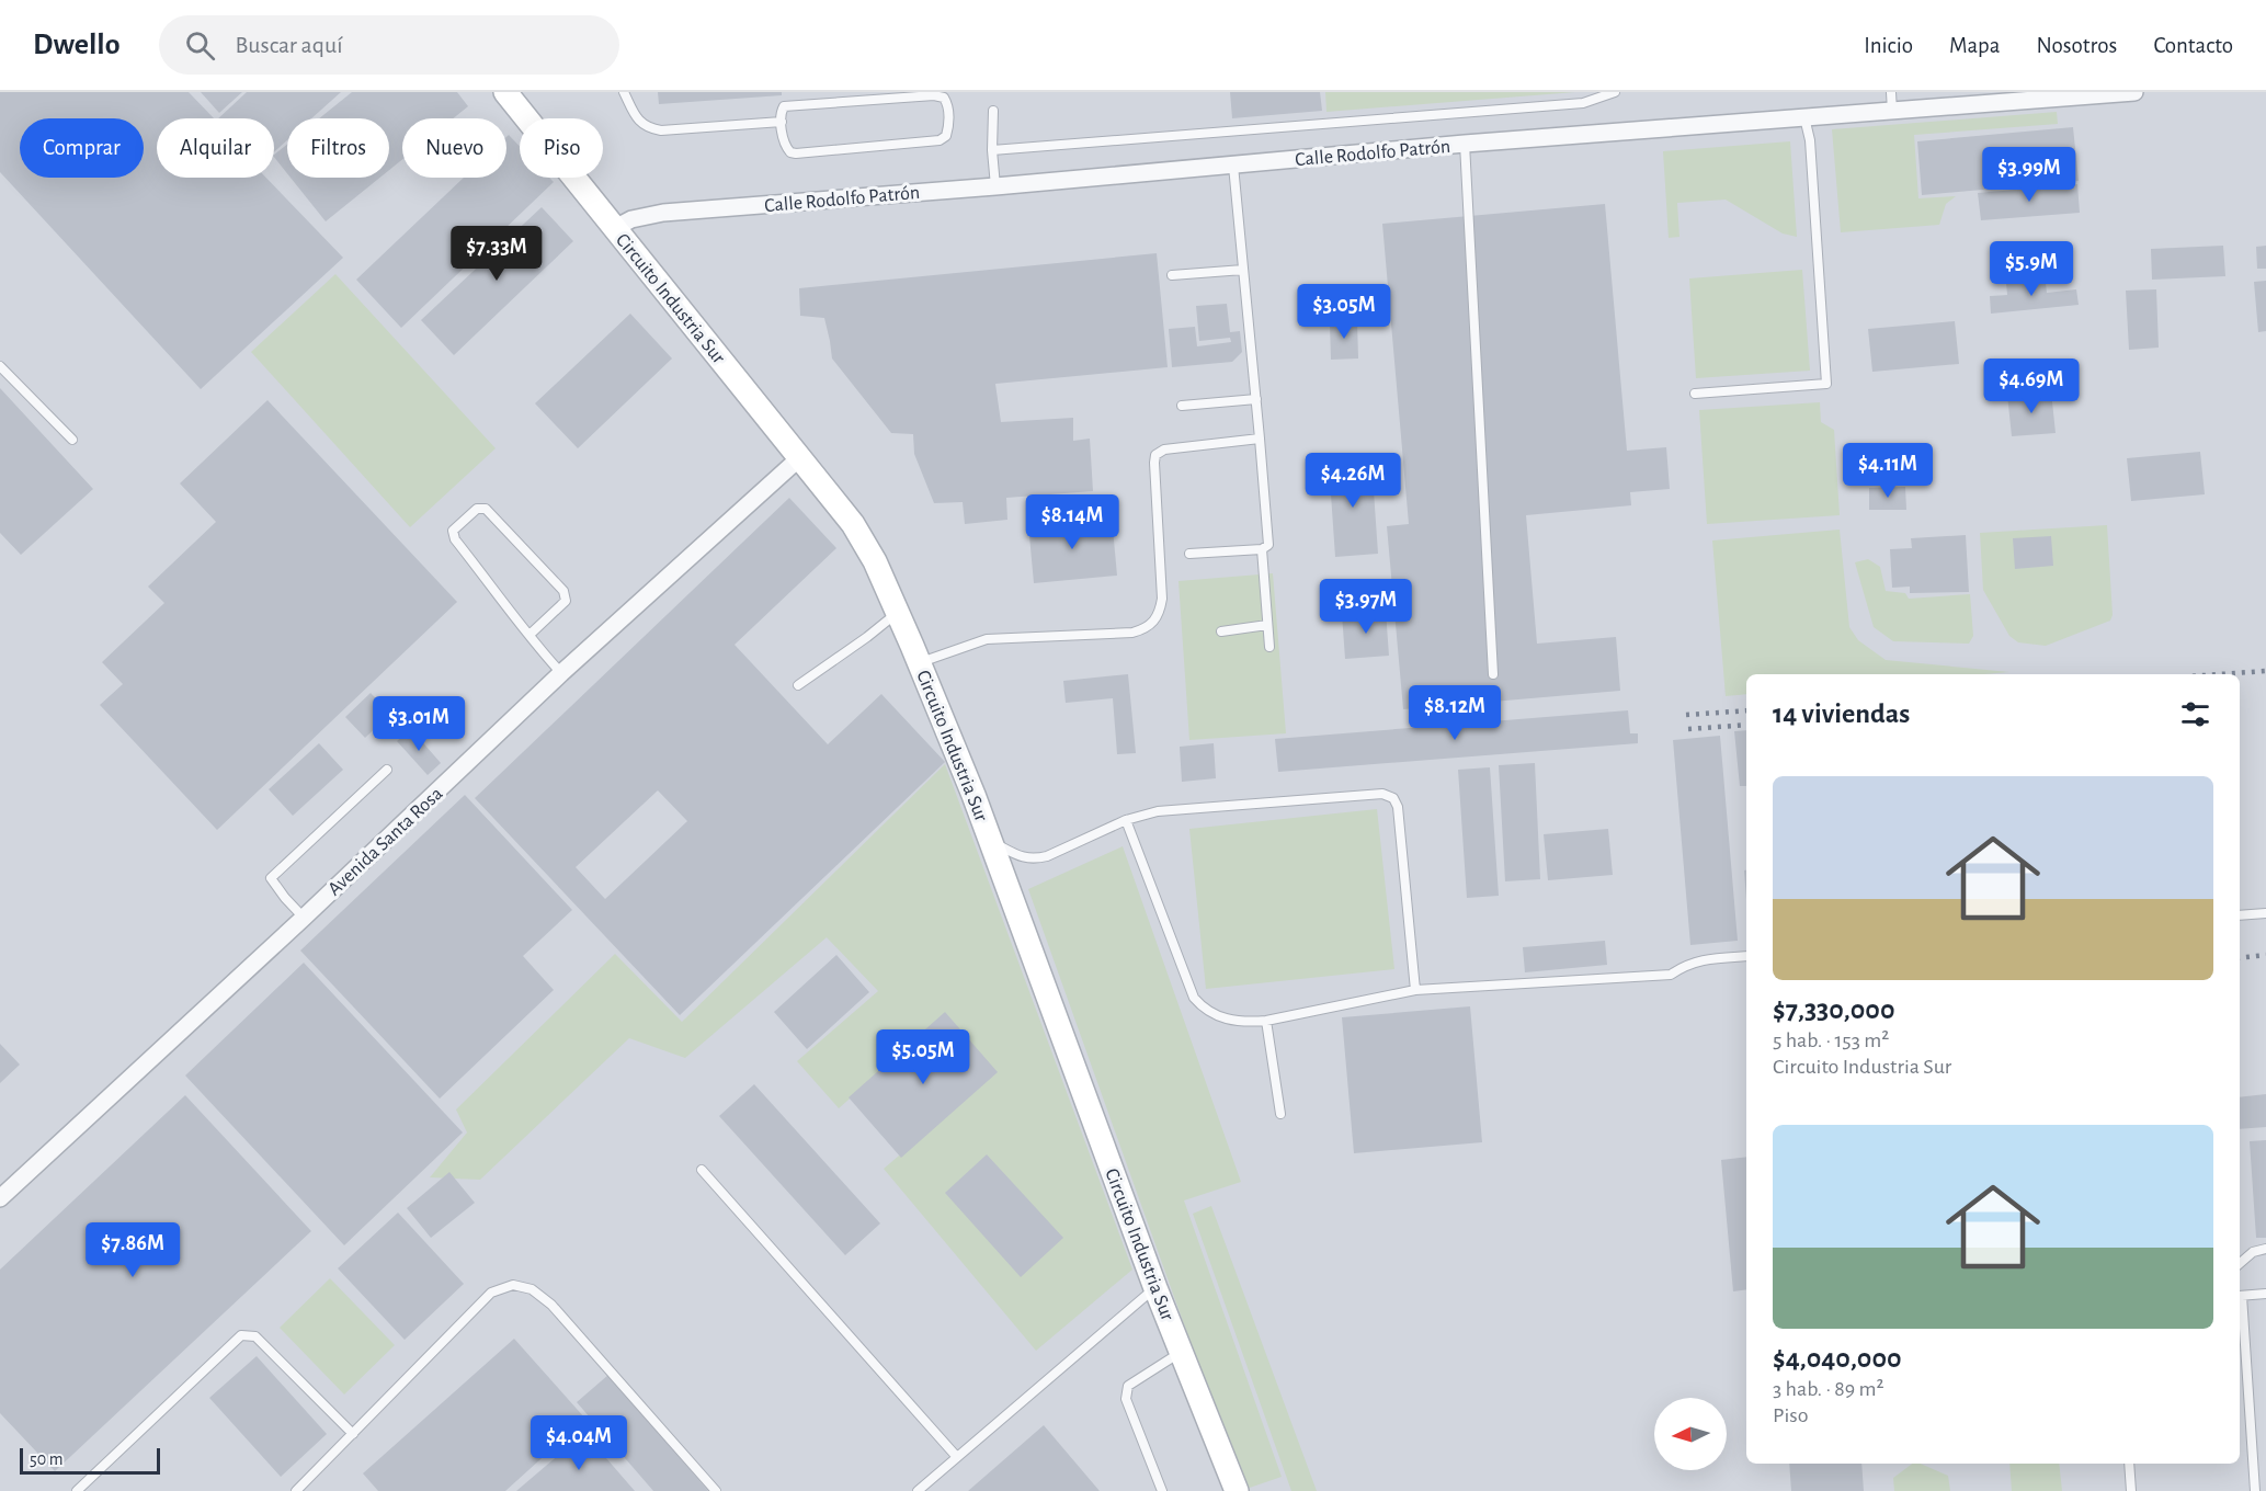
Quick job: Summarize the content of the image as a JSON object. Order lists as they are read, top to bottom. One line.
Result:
{"streets":{"main road":["Circuito Industria Sur"],"street":["Calle Rodolfo Patrón","Avenida Santa Rosa"]},"crossings":[["Calle Rodolfo Patrón","Circuito Industria Sur"],["Circuito Industria Sur","Avenida Santa Rosa"]],"scale_bar":"50 m","north":"left","page":{"header":"Dwello","search":"Buscar aquí","nav":["Inicio","Mapa","Nosotros","Contacto"],"chip":["Comprar","Alquilar","Filtros","Nuevo","Piso"],"price":["$3.99M","$7.33M","$5.9M","$3.05M","$4.69M","$4.11M","$4.26M","$8.14M","$3.97M","$8.12M","$3.01M","$5.05M","$7.86M","$4.04M"],"heading":"14 viviendas","list":[{"name":"$7,330,000","note":"5 hab. · 153 m² · Circuito Industria Sur"},{"name":"$4,040,000","note":"3 hab. · 89 m² · Piso"}],"scale":"50 m"}}
